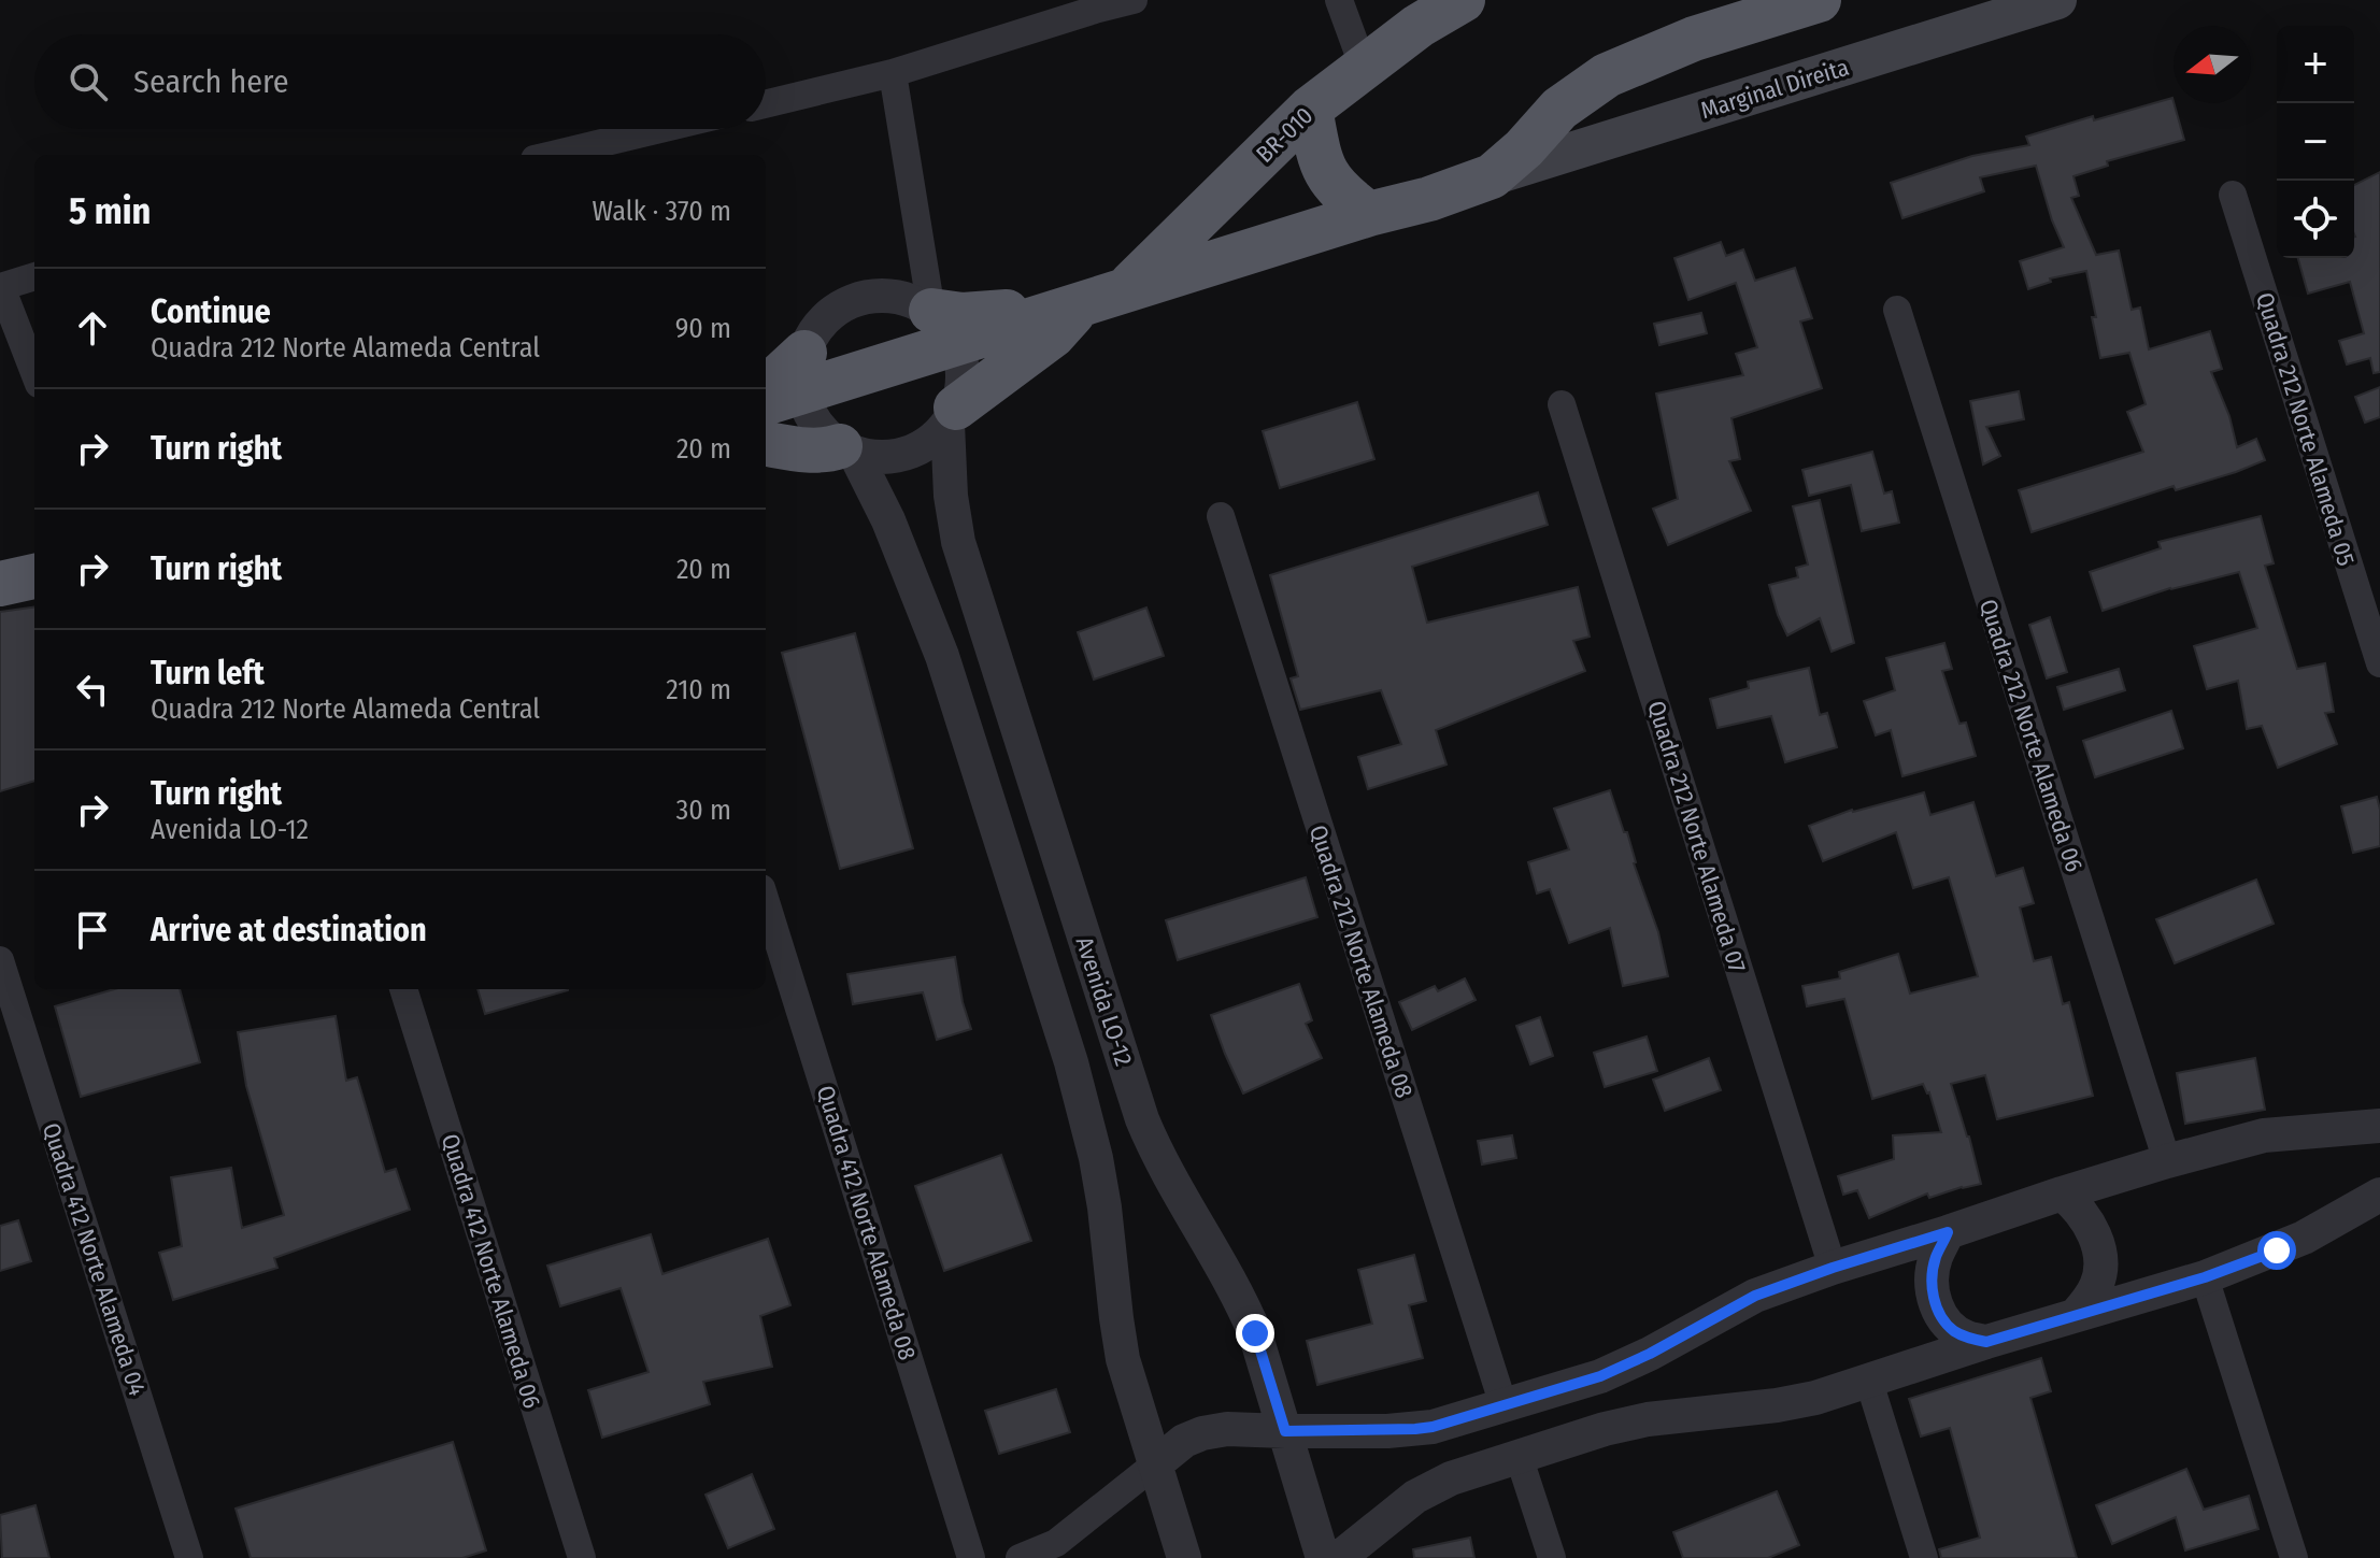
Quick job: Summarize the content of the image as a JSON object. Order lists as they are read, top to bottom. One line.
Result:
{"streets":{"highway":["BR-010"],"main road":["Marginal Direita"],"street":["Quadra 212 Norte Alameda 05","Quadra 212 Norte Alameda 06","Quadra 212 Norte Alameda 07","Quadra 212 Norte Alameda 08","Avenida LO-12","Quadra 412 Norte Alameda 08","Quadra 412 Norte Alameda 04","Quadra 412 Norte Alameda 06"]},"north":"left","page":{"map_buttons":["+","−"],"search":"Search here","heading":["5 min","Walk · 370 m"],"list":[["Continue","Quadra 212 Norte Alameda Central","90 m"],["Turn right","20 m"],["Turn right","20 m"],["Turn left","Quadra 212 Norte Alameda Central","210 m"],["Turn right","Avenida LO-12","30 m"],"Arrive at destination"]}}
